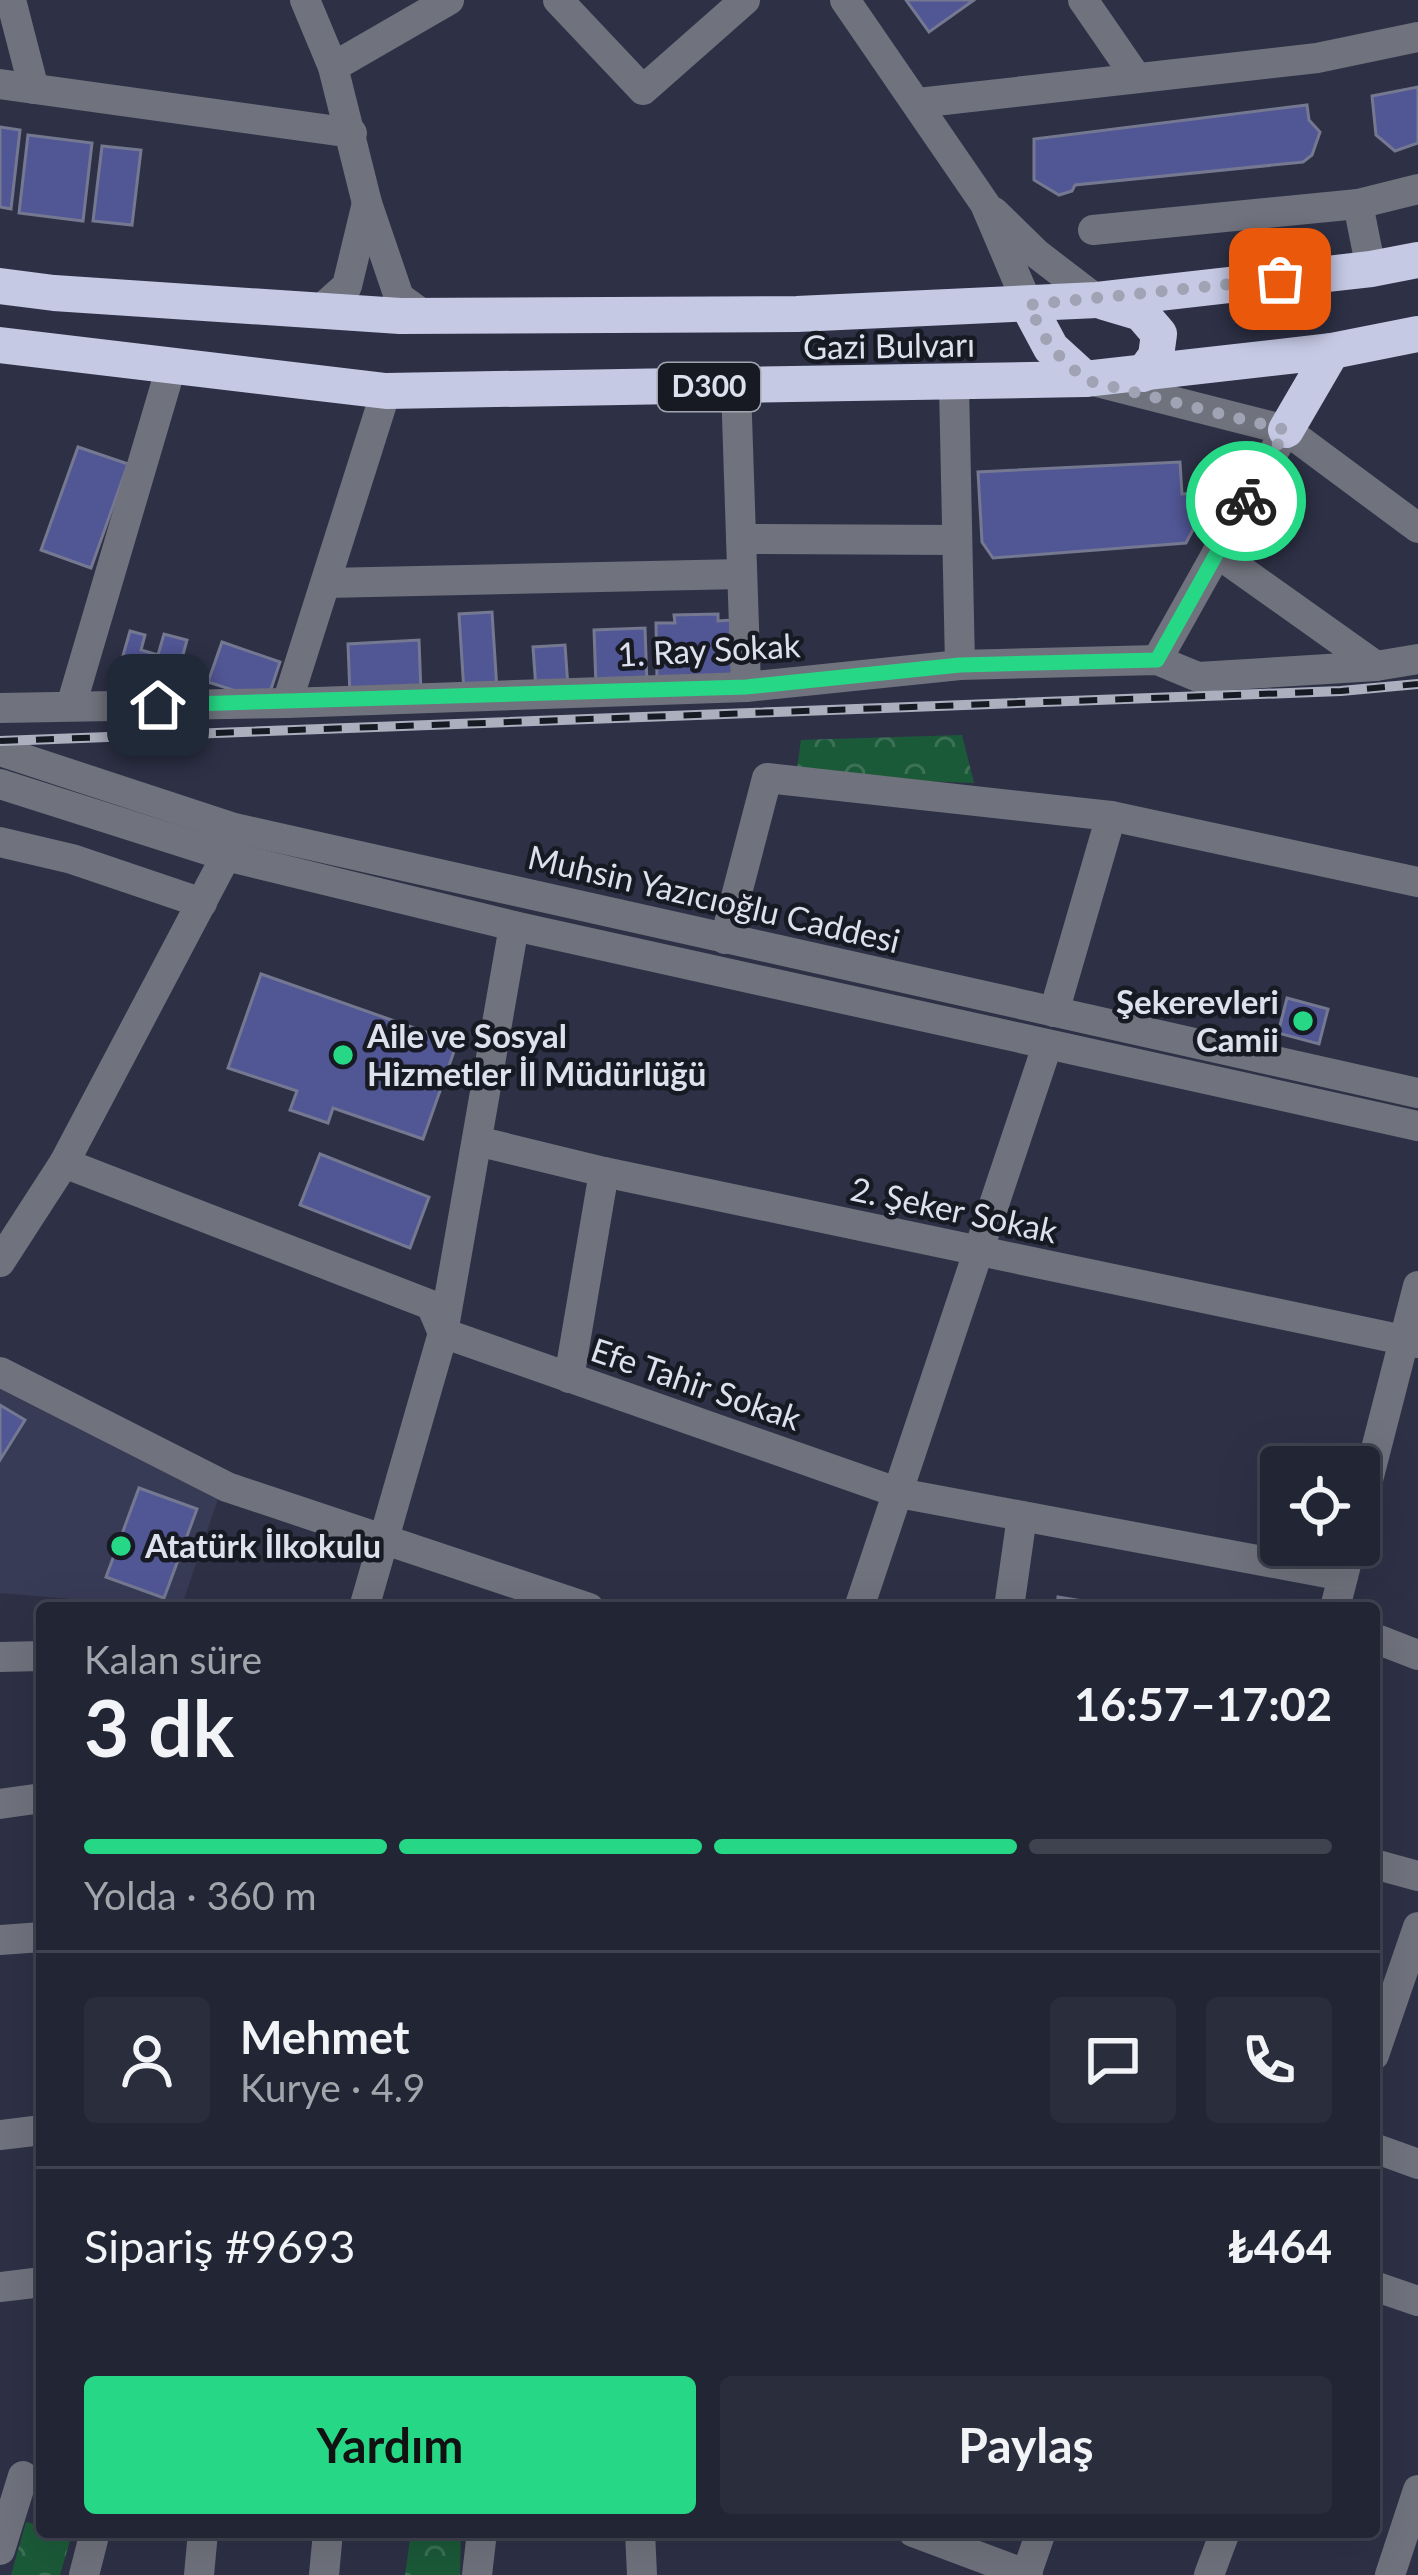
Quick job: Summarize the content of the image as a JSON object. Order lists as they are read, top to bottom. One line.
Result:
{"streets":{"highway":["Gazi Bulvarı","D300"],"street":["1. Ray Sokak","Muhsin Yazıcıoğlu Caddesi","2. Şeker Sokak","Efe Tahir Sokak"]},"places":["Şekerevleri Camii","Aile ve Sosyal Hizmetler İl Müdürlüğü","Atatürk İlkokulu"],"page":{"heading":["3 dk","Kalan süre","16:57–17:02"],"panel":["Mehmet","Kurye · 4.9","Sipariş #9693","₺464"],"bar":"Yolda · 360 m","buttons":["Yardım","Paylaş"]}}
